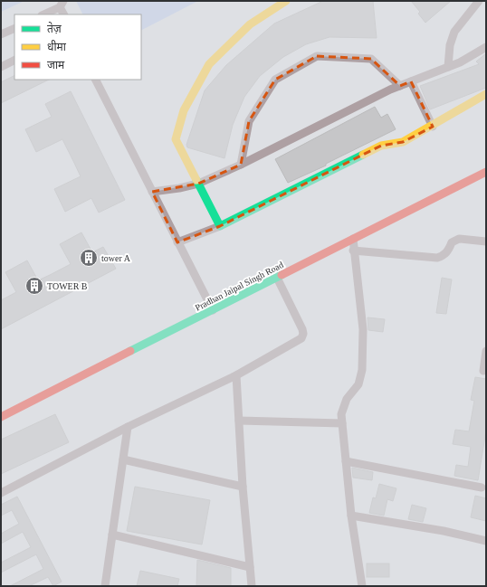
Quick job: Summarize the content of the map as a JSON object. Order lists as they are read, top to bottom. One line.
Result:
{"streets":{"street":["Pradhan Jaipal Singh Road"]},"places":{"building":["tower A","TOWER B"]},"legend":["तेज़","धीमा","जाम"]}
